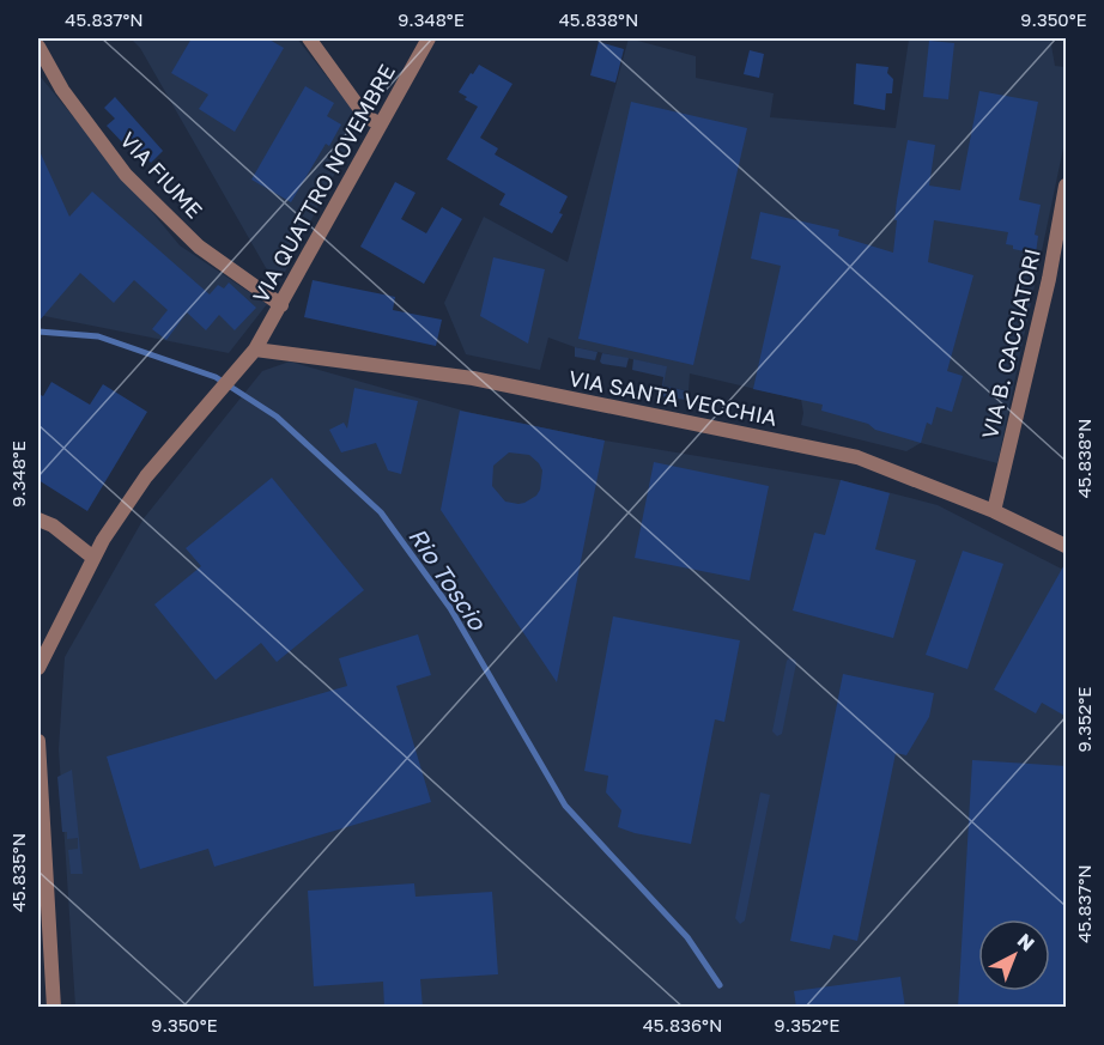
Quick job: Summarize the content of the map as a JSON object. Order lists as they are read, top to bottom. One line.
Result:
{"streets":{"street":["VIA FIUME","VIA QUATTRO NOVEMBRE","VIA B. CACCIATORI","VIA SANTA VECCHIA"]},"crossings":[["VIA FIUME","VIA QUATTRO NOVEMBRE"],["VIA QUATTRO NOVEMBRE","VIA SANTA VECCHIA"],["VIA B. CACCIATORI","VIA SANTA VECCHIA"]],"water":["Rio Toscio"],"north":"top right","coordinates":["45.837°N","9.348°E","45.838°N","9.350°E","9.352°E","45.835°N","45.836°N"]}
